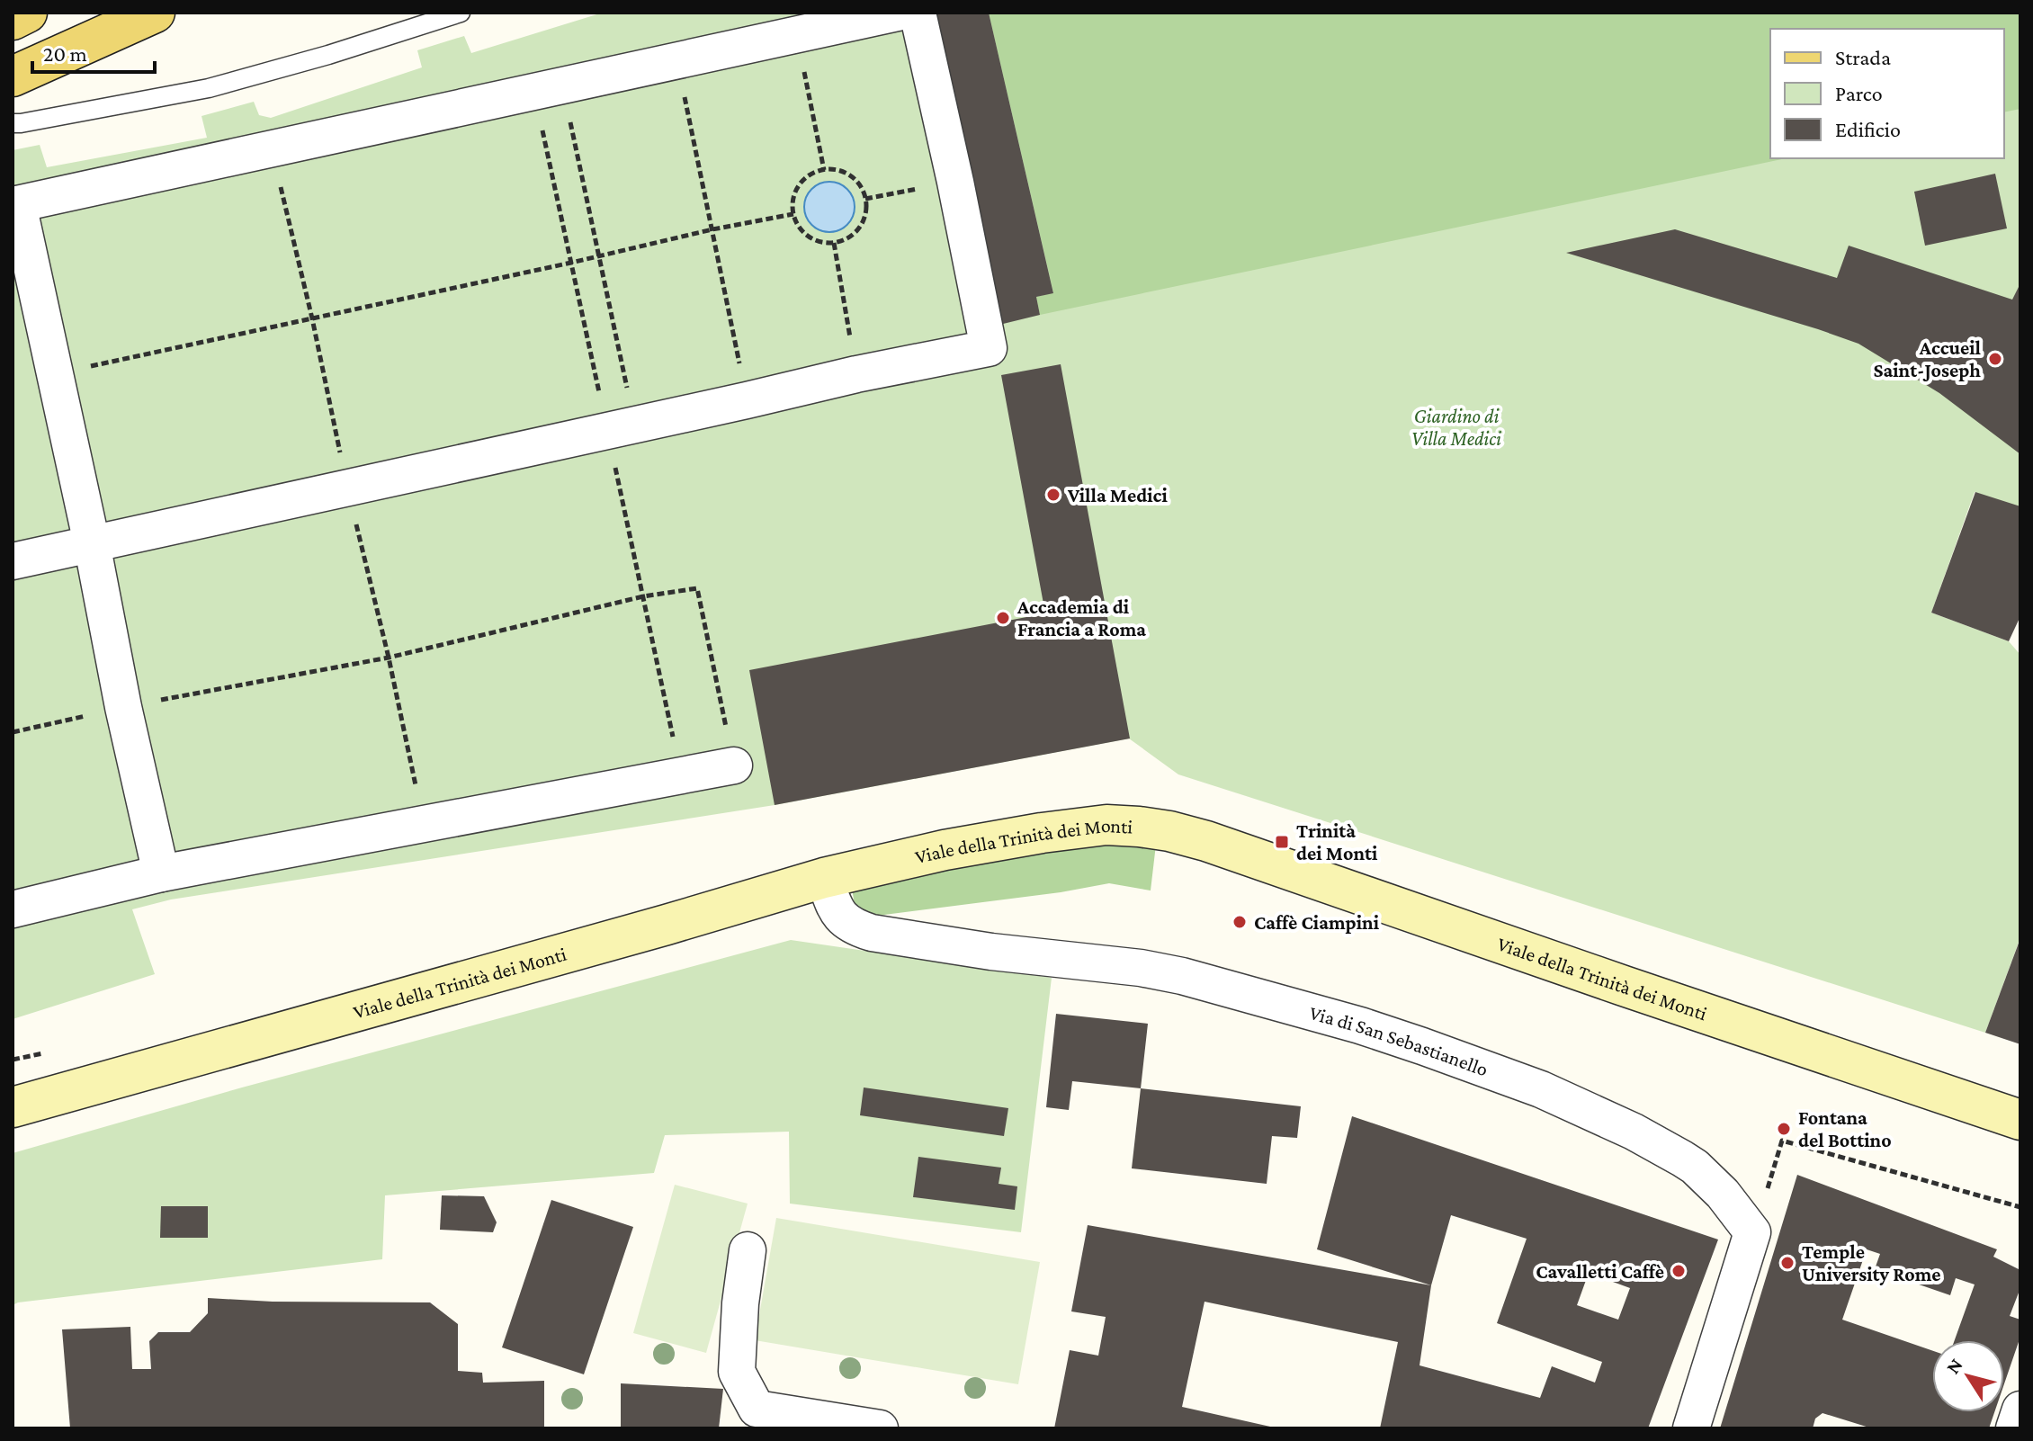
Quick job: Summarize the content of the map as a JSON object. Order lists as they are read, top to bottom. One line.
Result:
{"streets":{"street":["Viale della Trinità dei Monti","Via di San Sebastianello"]},"crossings":[["Viale della Trinità dei Monti","Via di San Sebastianello"]],"parks":["Giardino di Villa Medici"],"places":{"other":["Accueil Saint-Joseph","Villa Medici","Accademia di Francia a Roma","Caffè Ciampini","Fontana del Bottino","Temple University Rome","Cavalletti Caffè"],"transit":["Trinità dei Monti"]},"legend":["Strada","Parco","Edificio"],"scale_bar":"20 m","north":"top left"}
